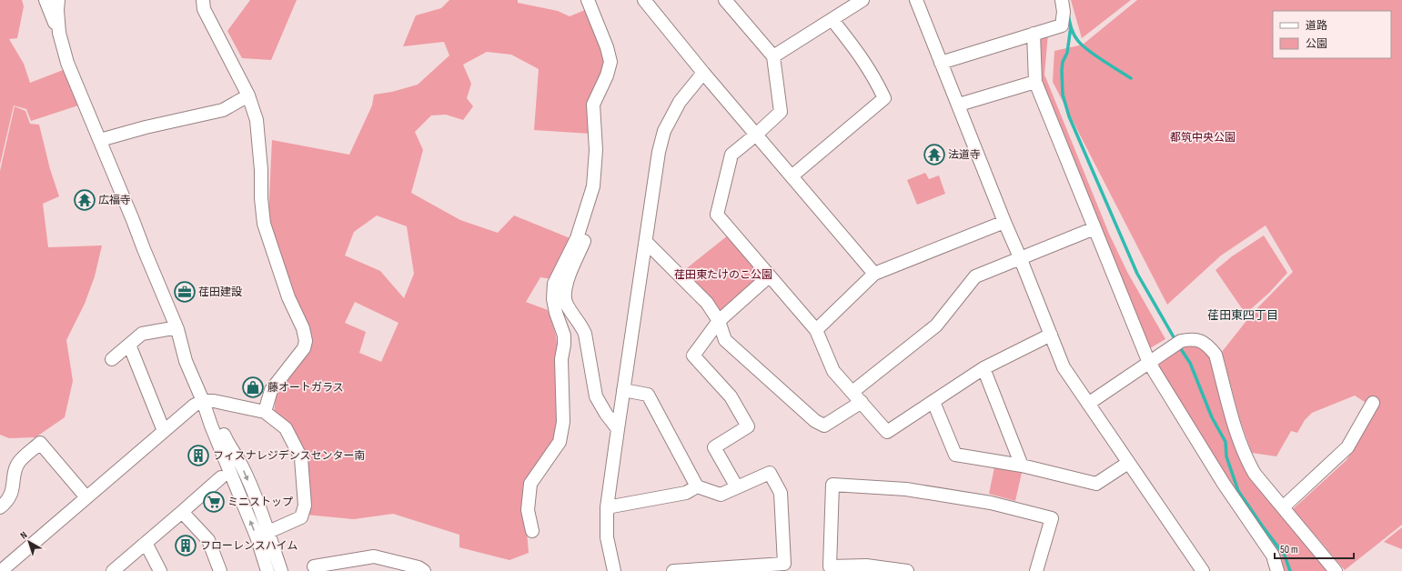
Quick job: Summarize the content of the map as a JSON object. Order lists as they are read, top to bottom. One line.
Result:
{"districts":["荏田東四丁目"],"parks":["都筑中央公園","荏田東たけのこ公園"],"places":{"temple":["法道寺","広福寺"],"office":["荏田建設"],"shop":["藤オートガラス"],"building":["フィスナレジデンスセンター南","フローレンスハイム"],"supermarket":["ミニストップ"]},"legend":["道路","公園"],"scale_bar":"50 m","north":"top left"}
